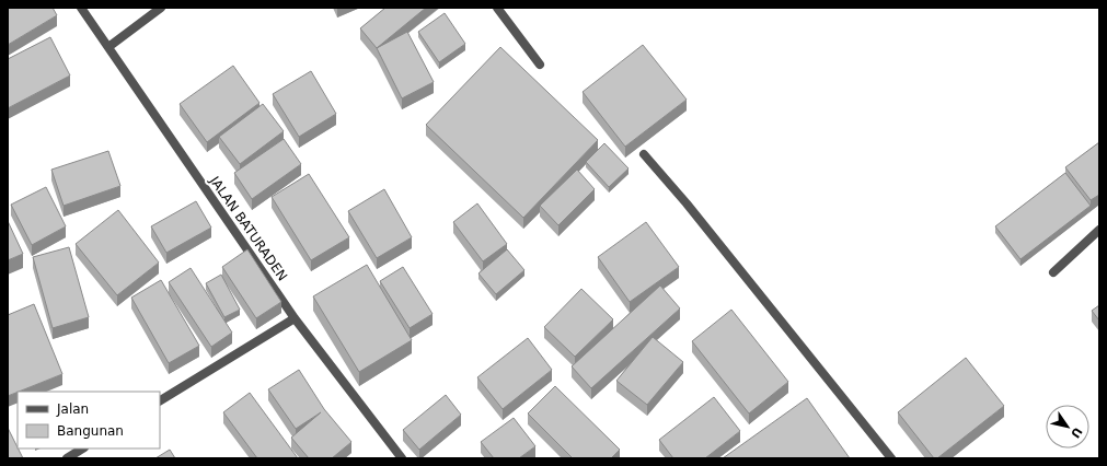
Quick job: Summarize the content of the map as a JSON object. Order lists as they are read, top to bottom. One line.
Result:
{"streets":{"street":["JALAN BATURADEN"]},"legend":["Jalan","Bangunan"],"north":"bottom right"}
